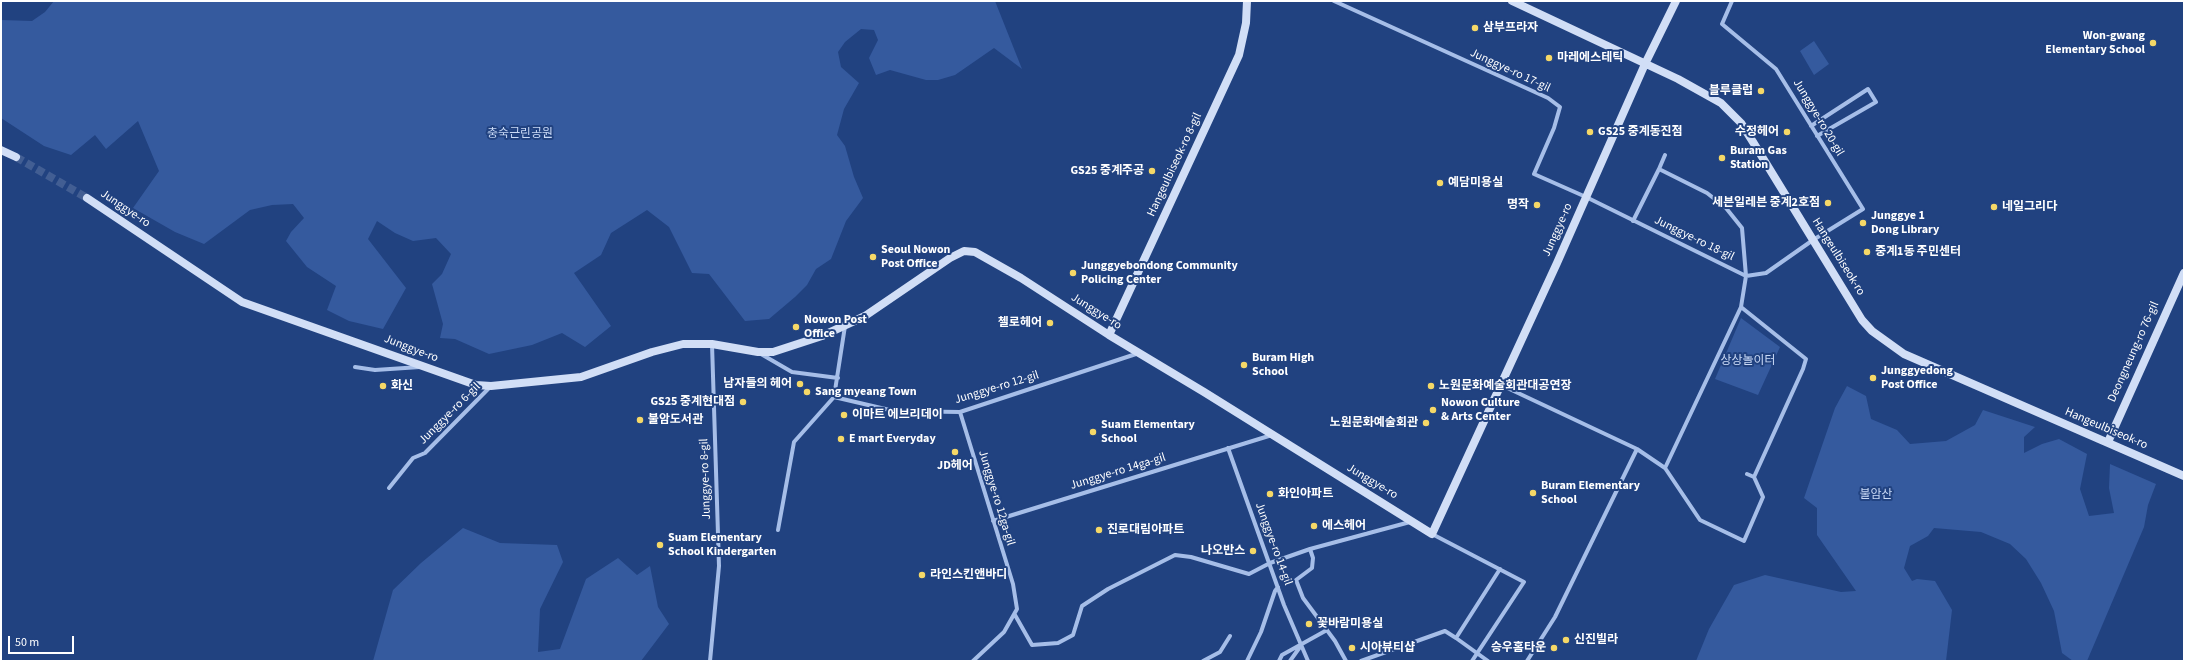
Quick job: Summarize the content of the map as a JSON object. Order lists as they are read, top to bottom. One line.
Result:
{"streets":{"street":["Junggye-ro 17-gil","Junggye-ro 20-gil","Hangeulbiseok-ro 8-gil","Junggye-ro","Junggye-ro 18-gil","Hangeulbiseok-ro","Deongneung-ro 76-gil","Junggye-ro 12-gil","Junggye-ro 6-gil","Junggye-ro 14ga-gil","Junggye-ro 8-gil","Junggye-ro 12ga-gil","Junggye-ro 14-gil"]},"crossings":[["Junggye-ro 17-gil","Junggye-ro"],["Junggye-ro 17-gil","Junggye-ro 18-gil"],["Junggye-ro 20-gil","Hangeulbiseok-ro"],["Hangeulbiseok-ro 8-gil","Junggye-ro"],["Junggye-ro","Junggye-ro 18-gil"],["Junggye-ro","Hangeulbiseok-ro"],["Junggye-ro","Junggye-ro 12-gil"],["Junggye-ro","Junggye-ro 6-gil"],["Junggye-ro","Junggye-ro 14ga-gil"],["Junggye-ro","Junggye-ro 8-gil"],["Hangeulbiseok-ro","Deongneung-ro 76-gil"],["Junggye-ro 12-gil","Junggye-ro 12ga-gil"],["Junggye-ro 14ga-gil","Junggye-ro 12ga-gil"],["Junggye-ro 14ga-gil","Junggye-ro 14-gil"]],"parks":["충숙근린공원","상상놀이터","불암산"],"places":["삼부프라자","Won-gwang Elementary School","마레에스테틱","블루클럽","GS25 중계동진점","수정헤어","Buram Gas Station","GS25 중계주공","예담미용실","세븐일레븐 중계2호점","명작","네일그리다","Junggye 1 Dong Library","중계1동 주민센터","Seoul Nowon Post Office","Junggyebondong Community Policing Center","첼로헤어","Nowon Post Office","Buram High School","Junggyedong Post Office","남자들의 헤어","화신","노원문화예술회관대공연장","Sang myeang Town","GS25 중계현대점","Nowon Culture & Arts Center","이마트 에브리데이","불암도서관","노원문화예술회관","Suam Elementary School","E mart Everyday","JD헤어","Buram Elementary School","화인아파트","에스헤어","진로대림아파트","Suam Elementary School Kindergarten","나오반스","라인스킨앤바디","꽃바람미용실","신진빌라","시아뷰티샵","승우홈타운"],"scale_bar":"50 m"}
